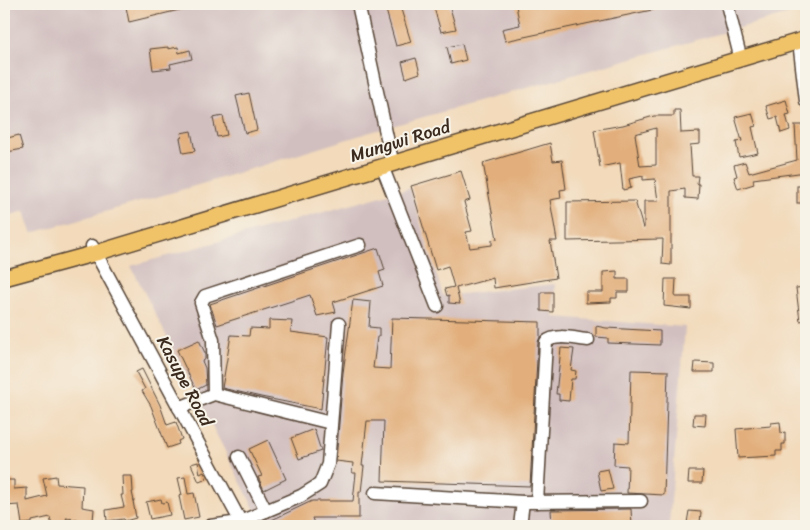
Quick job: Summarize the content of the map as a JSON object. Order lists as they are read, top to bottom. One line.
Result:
{"streets":{"main road":["Mungwi Road"],"street":["Kasupe Road"]},"crossings":[["Mungwi Road","Kasupe Road"]]}
